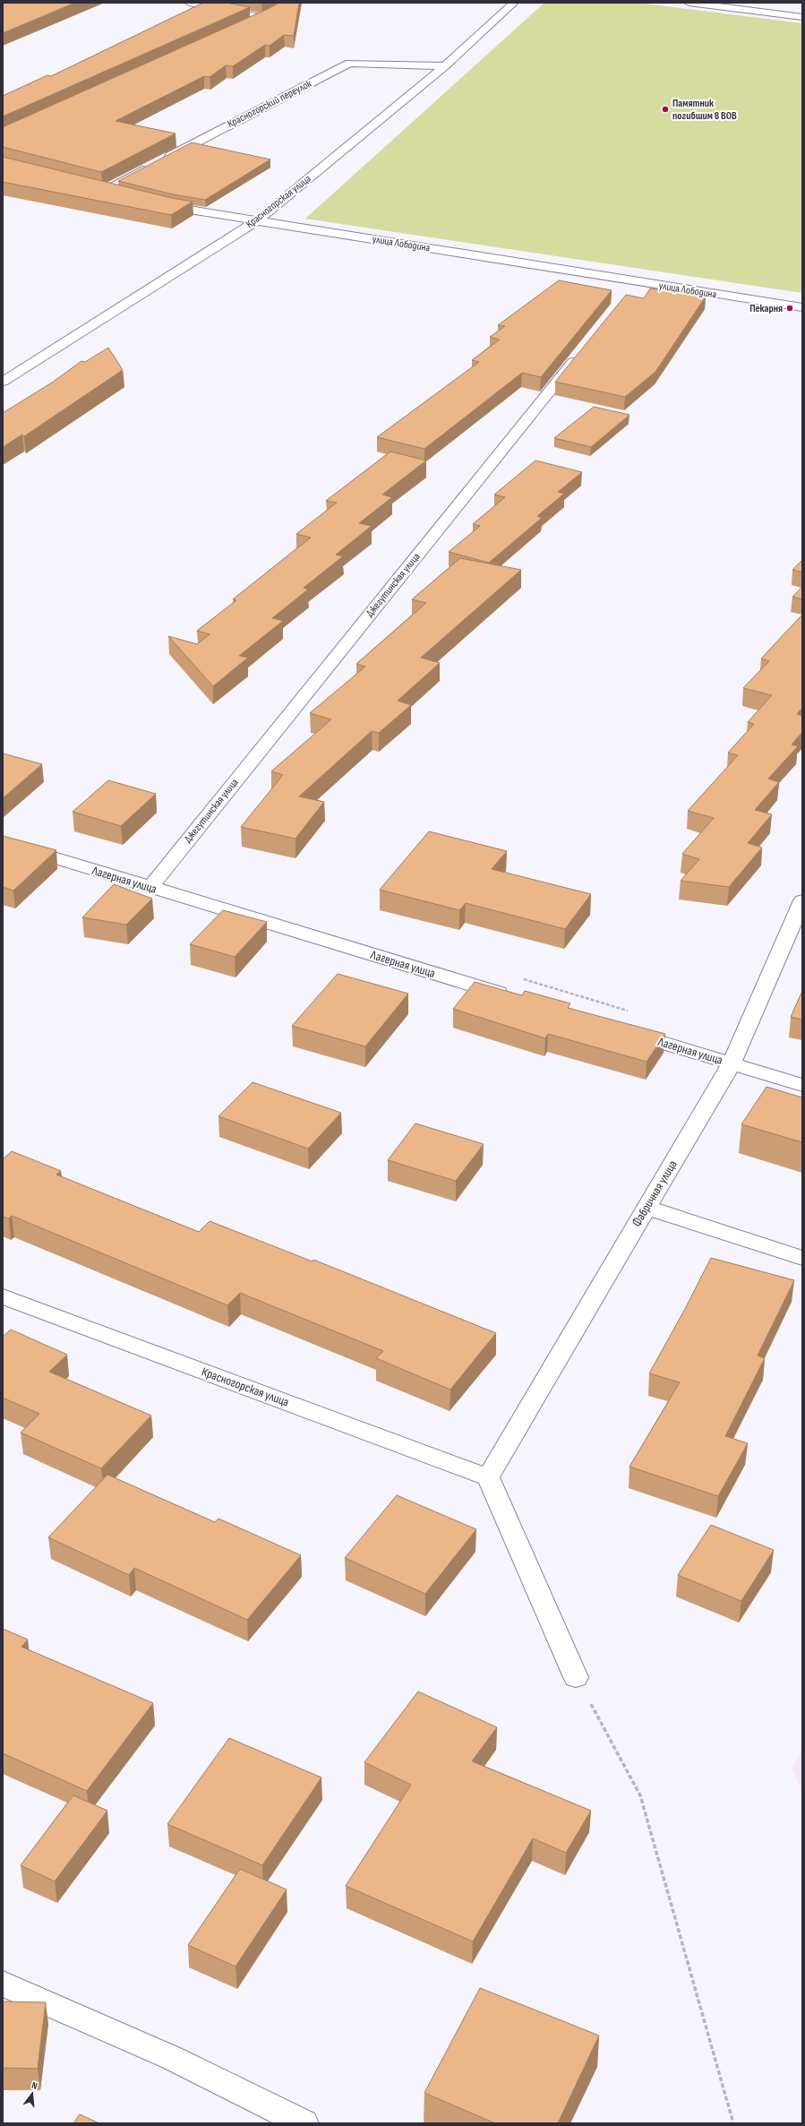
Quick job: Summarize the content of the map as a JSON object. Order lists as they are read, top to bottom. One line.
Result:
{"streets":{"street":["Красногорский переулок","Красногорская улица","улица Лободина","Джегутинская улица","Лагерная улица","Фабричная улица"]},"crossings":[["Красногорский переулок","Красногорская улица"],["Красногорская улица","улица Лободина"],["Красногорская улица","Фабричная улица"],["Джегутинская улица","Лагерная улица"],["Лагерная улица","Фабричная улица"]],"places":["Памятник погибшим в ВОВ","Пекарня"],"north":"top"}
